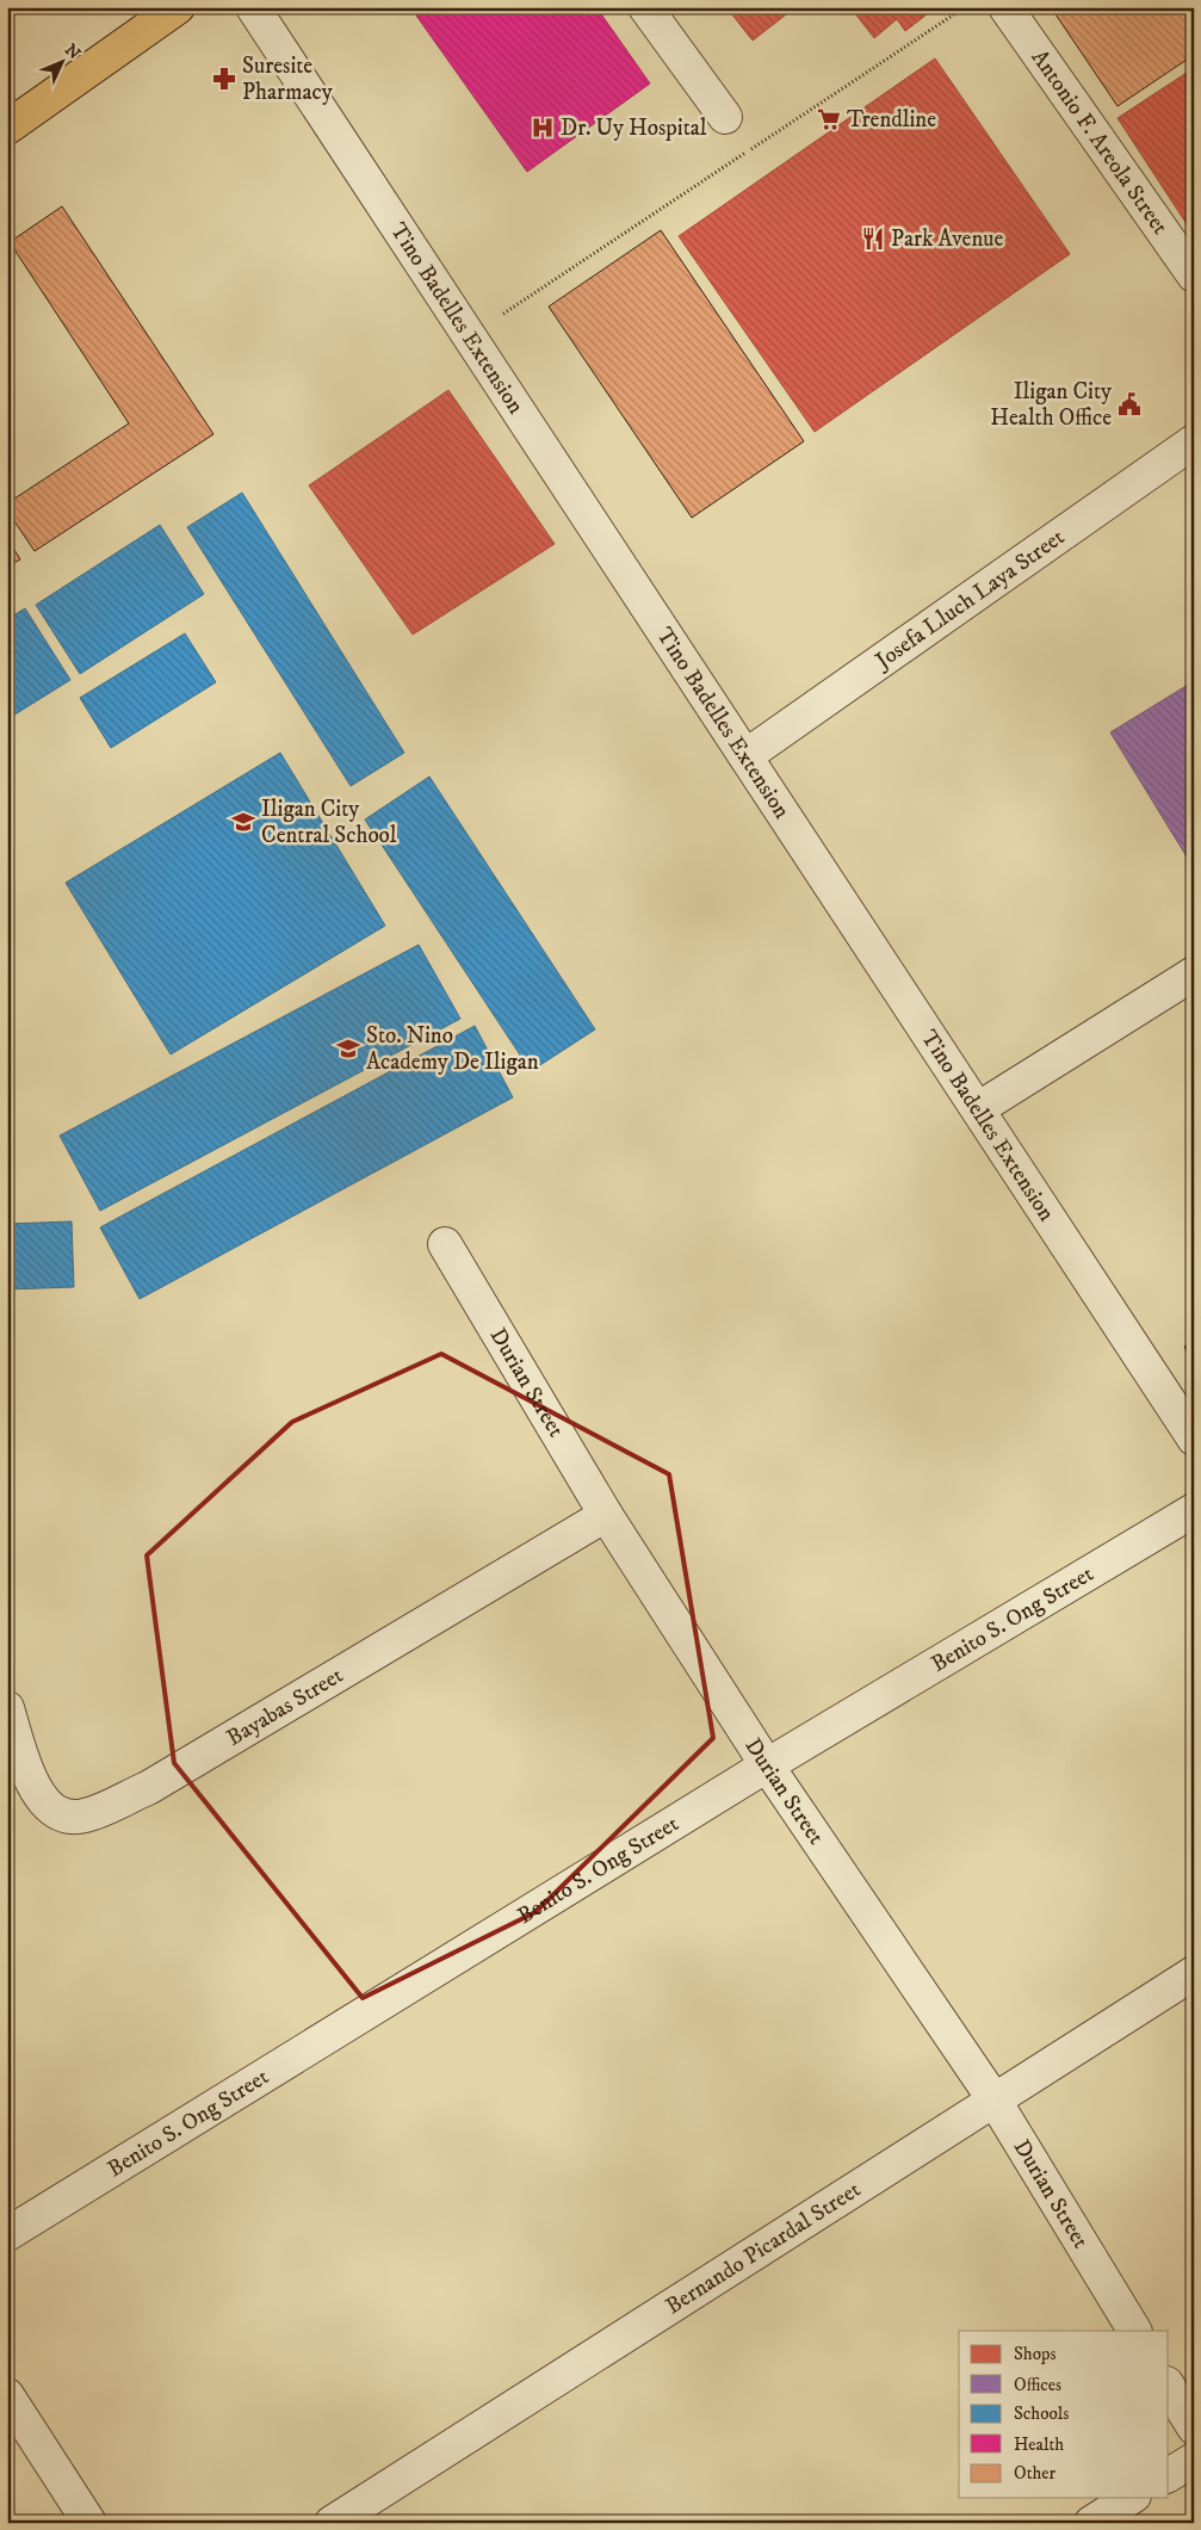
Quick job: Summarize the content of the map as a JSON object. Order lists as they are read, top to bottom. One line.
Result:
{"streets":{"street":["Antonio F. Areola Street","Tino Badelles Extension","Josefa Lluch Laya Street","Durian Street","Benito S. Ong Street","Bayabas Street","Bernando Picardal Street"]},"crossings":[["Tino Badelles Extension","Josefa Lluch Laya Street"],["Durian Street","Benito S. Ong Street"],["Durian Street","Bayabas Street"],["Durian Street","Bernando Picardal Street"]],"places":{"pharmacy":["Suresite Pharmacy"],"supermarket":["Trendline"],"hospital":["Dr. Uy Hospital"],"restaurant":["Park Avenue"],"public building":["Iligan City Health Office"],"school or university":["Iligan City Central School","Sto. Nino Academy De Iligan"]},"legend":["Shops","Offices","Schools","Health","Other"],"north":"top right"}
